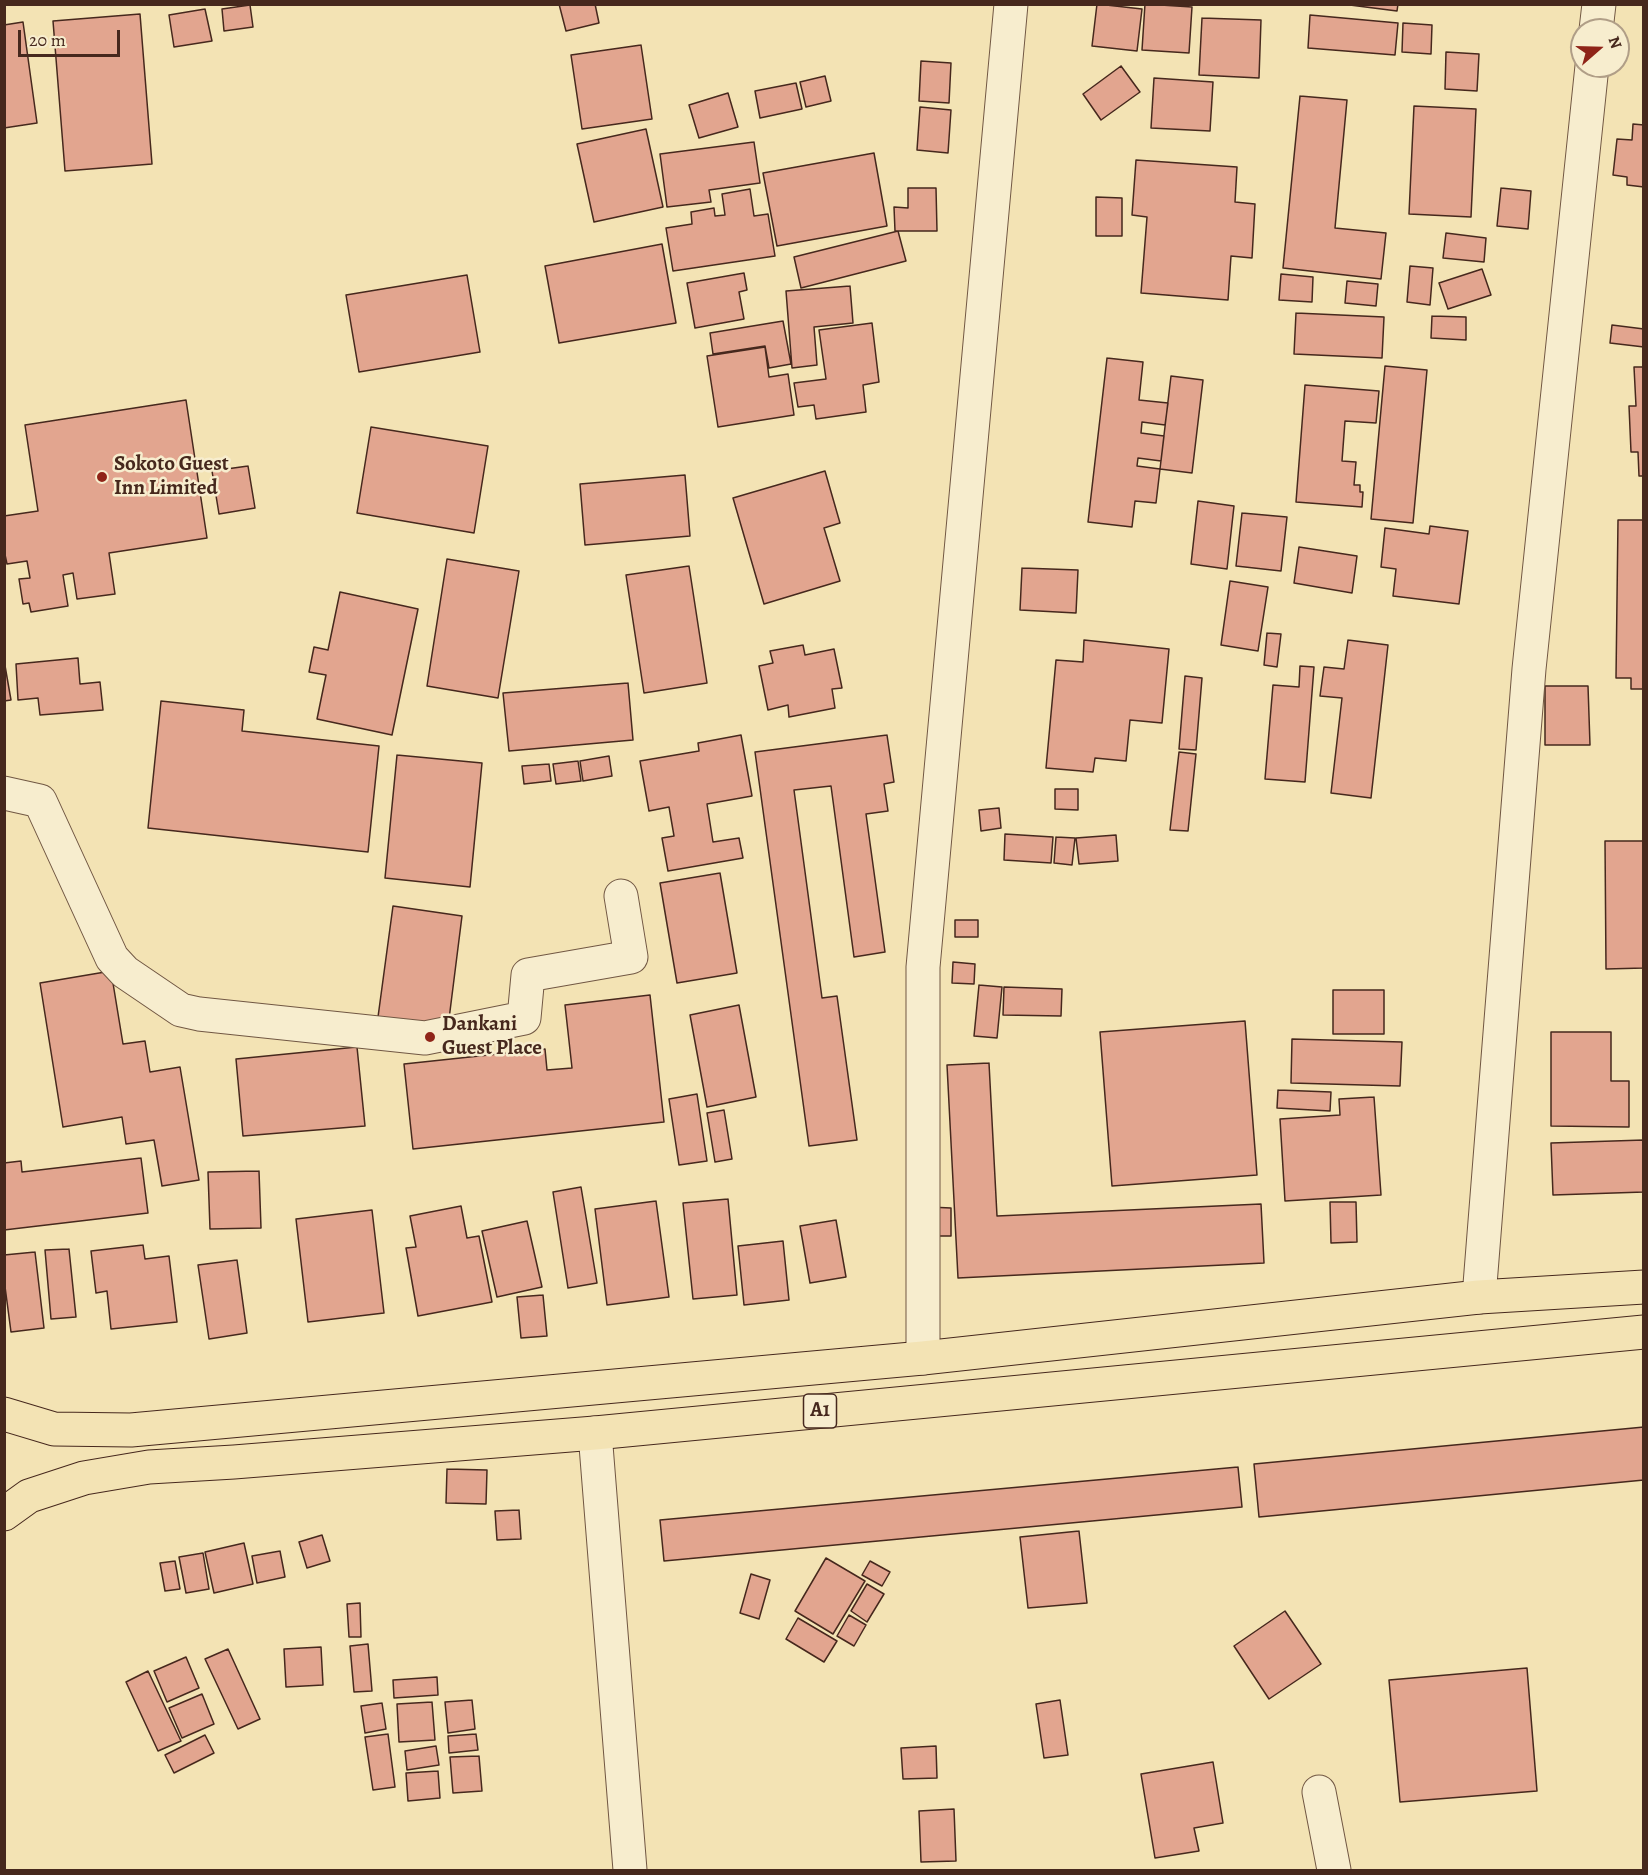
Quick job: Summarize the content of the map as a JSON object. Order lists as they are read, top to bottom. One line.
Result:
{"streets":{"highway":["A1"]},"places":["Sokoto Guest Inn Limited","Dankani Guest Place"],"scale_bar":"20 m","north":"right"}
